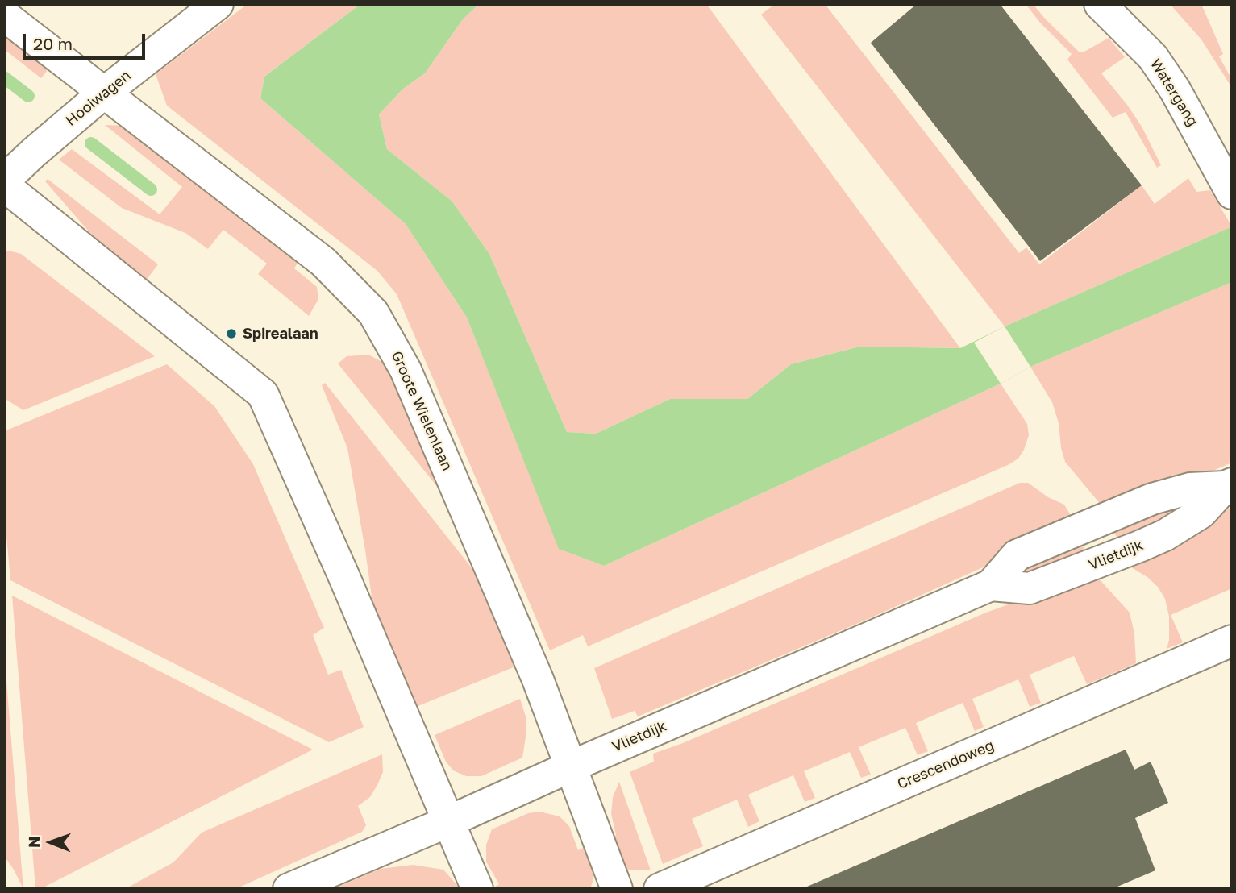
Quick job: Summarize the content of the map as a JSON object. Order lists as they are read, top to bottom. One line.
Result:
{"streets":{"street":["Watergang","Hooiwagen","Groote Wielenlaan","Vlietdijk","Crescendoweg"]},"crossings":[["Hooiwagen","Groote Wielenlaan"],["Groote Wielenlaan","Vlietdijk"]],"places":["Spirealaan"],"scale_bar":"20 m","north":"left"}
